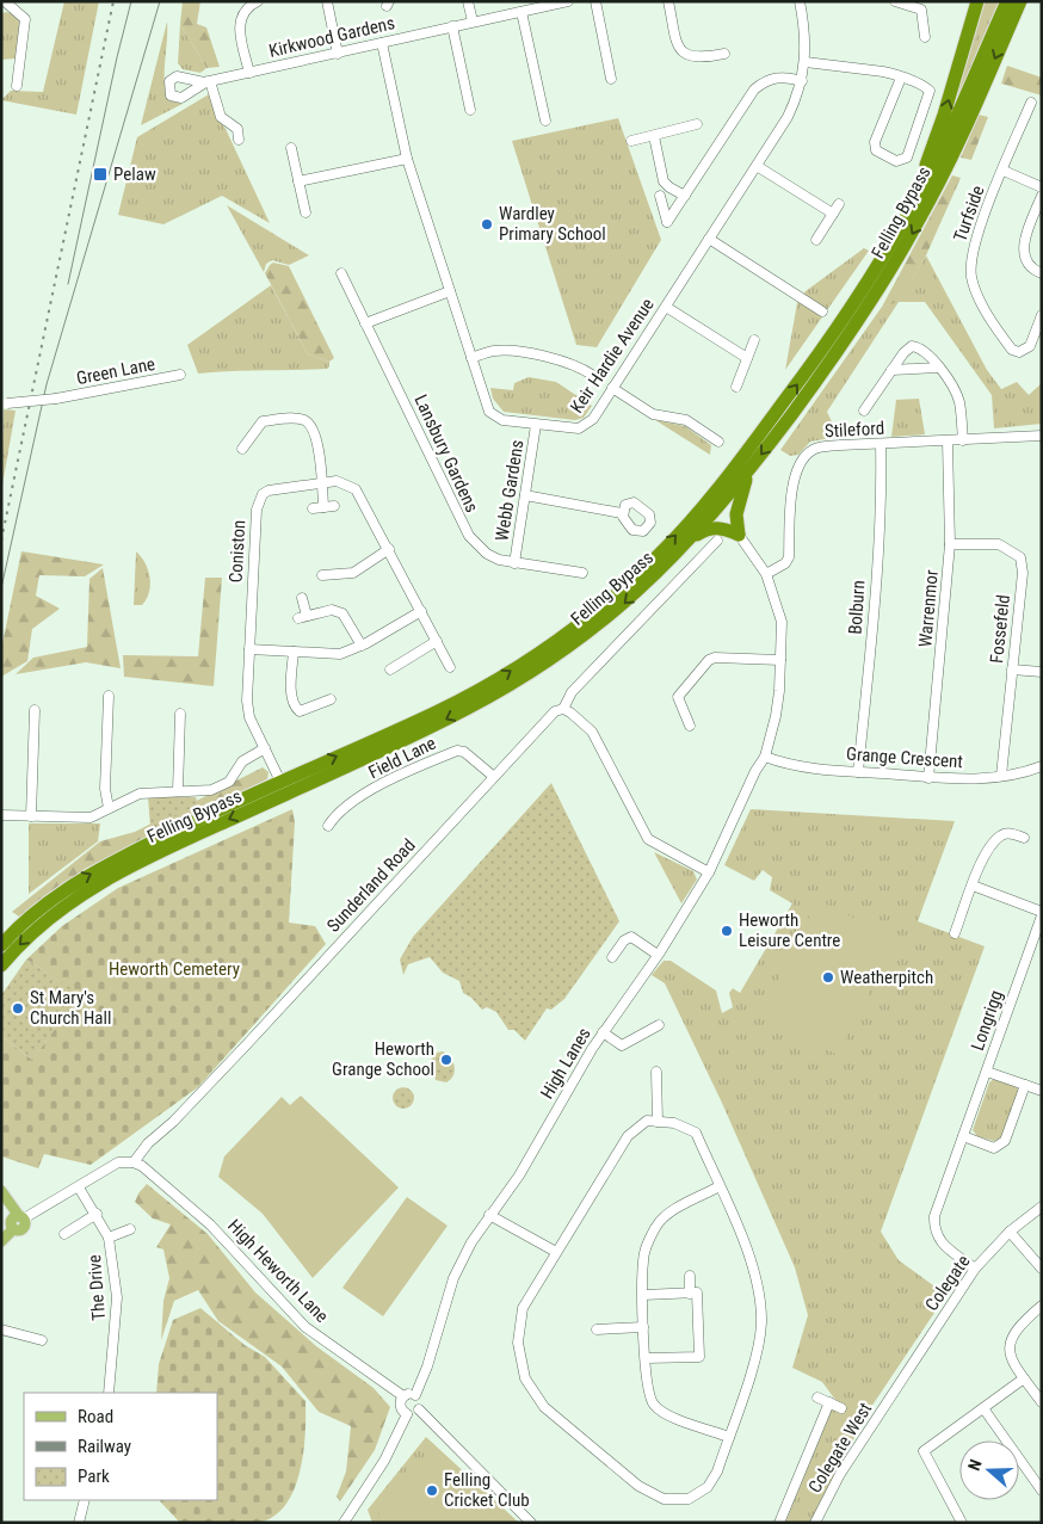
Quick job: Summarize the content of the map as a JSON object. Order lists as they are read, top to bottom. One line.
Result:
{"streets":{"highway":["Felling Bypass"],"street":["Kirkwood Gardens","Turfside","Keir Hardie Avenue","Green Lane","Stileford","Lansbury Gardens","Webb Gardens","Coniston","Bolburn","Warrenmor","Fossefeld","Field Lane","Grange Crescent","Sunderland Road","Longrigg","High Lanes","High Heworth Lane","Colegate","The Drive","Colegate West"]},"crossings":[["Kirkwood Gardens","Keir Hardie Avenue"],["Felling Bypass","Coniston"],["Keir Hardie Avenue","Webb Gardens"],["Stileford","Bolburn"],["Stileford","Warrenmor"],["Stileford","High Lanes"],["Lansbury Gardens","Webb Gardens"],["Bolburn","Grange Crescent"],["Warrenmor","Fossefeld"],["Warrenmor","Grange Crescent"],["Fossefeld","Grange Crescent"],["Field Lane","Sunderland Road"],["Grange Crescent","High Lanes"],["Sunderland Road","High Heworth Lane"],["Longrigg","Colegate"],["High Lanes","High Heworth Lane"],["Colegate","Colegate West"]],"parks":["Heworth Cemetery"],"places":{"transit":["Pelaw"],"other":["Wardley Primary School","Heworth Leisure Centre","Weatherpitch","St Mary's Church Hall","Heworth Grange School","Felling Cricket Club"]},"legend":["Road","Railway","Park"],"north":"left"}
